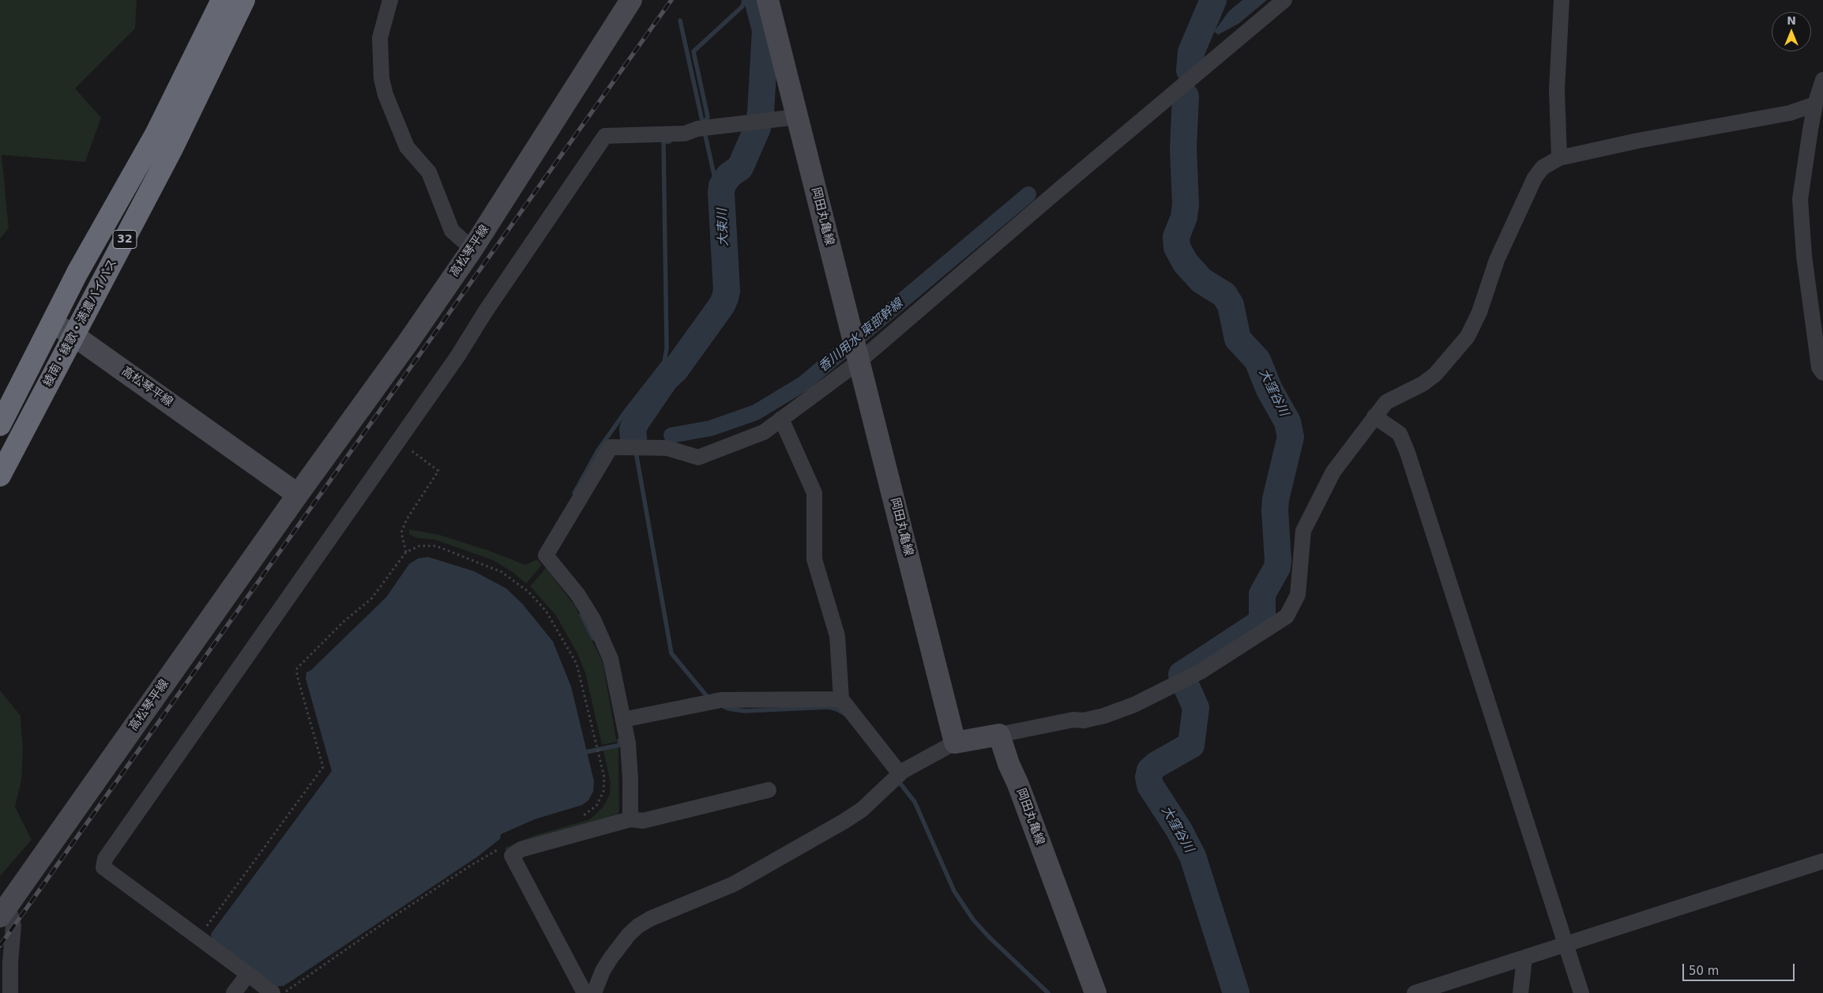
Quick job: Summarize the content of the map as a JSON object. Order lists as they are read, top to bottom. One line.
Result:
{"streets":{"highway":["32","綾南・綾歌・満濃バイパス"],"main road":["岡田丸亀線","高松琴平線"]},"crossings":[["高松琴平線","綾南・綾歌・満濃バイパス"]],"water":["大束川","香川用水 東部幹線","大窪谷川"],"scale_bar":"50 m","north":"top"}
